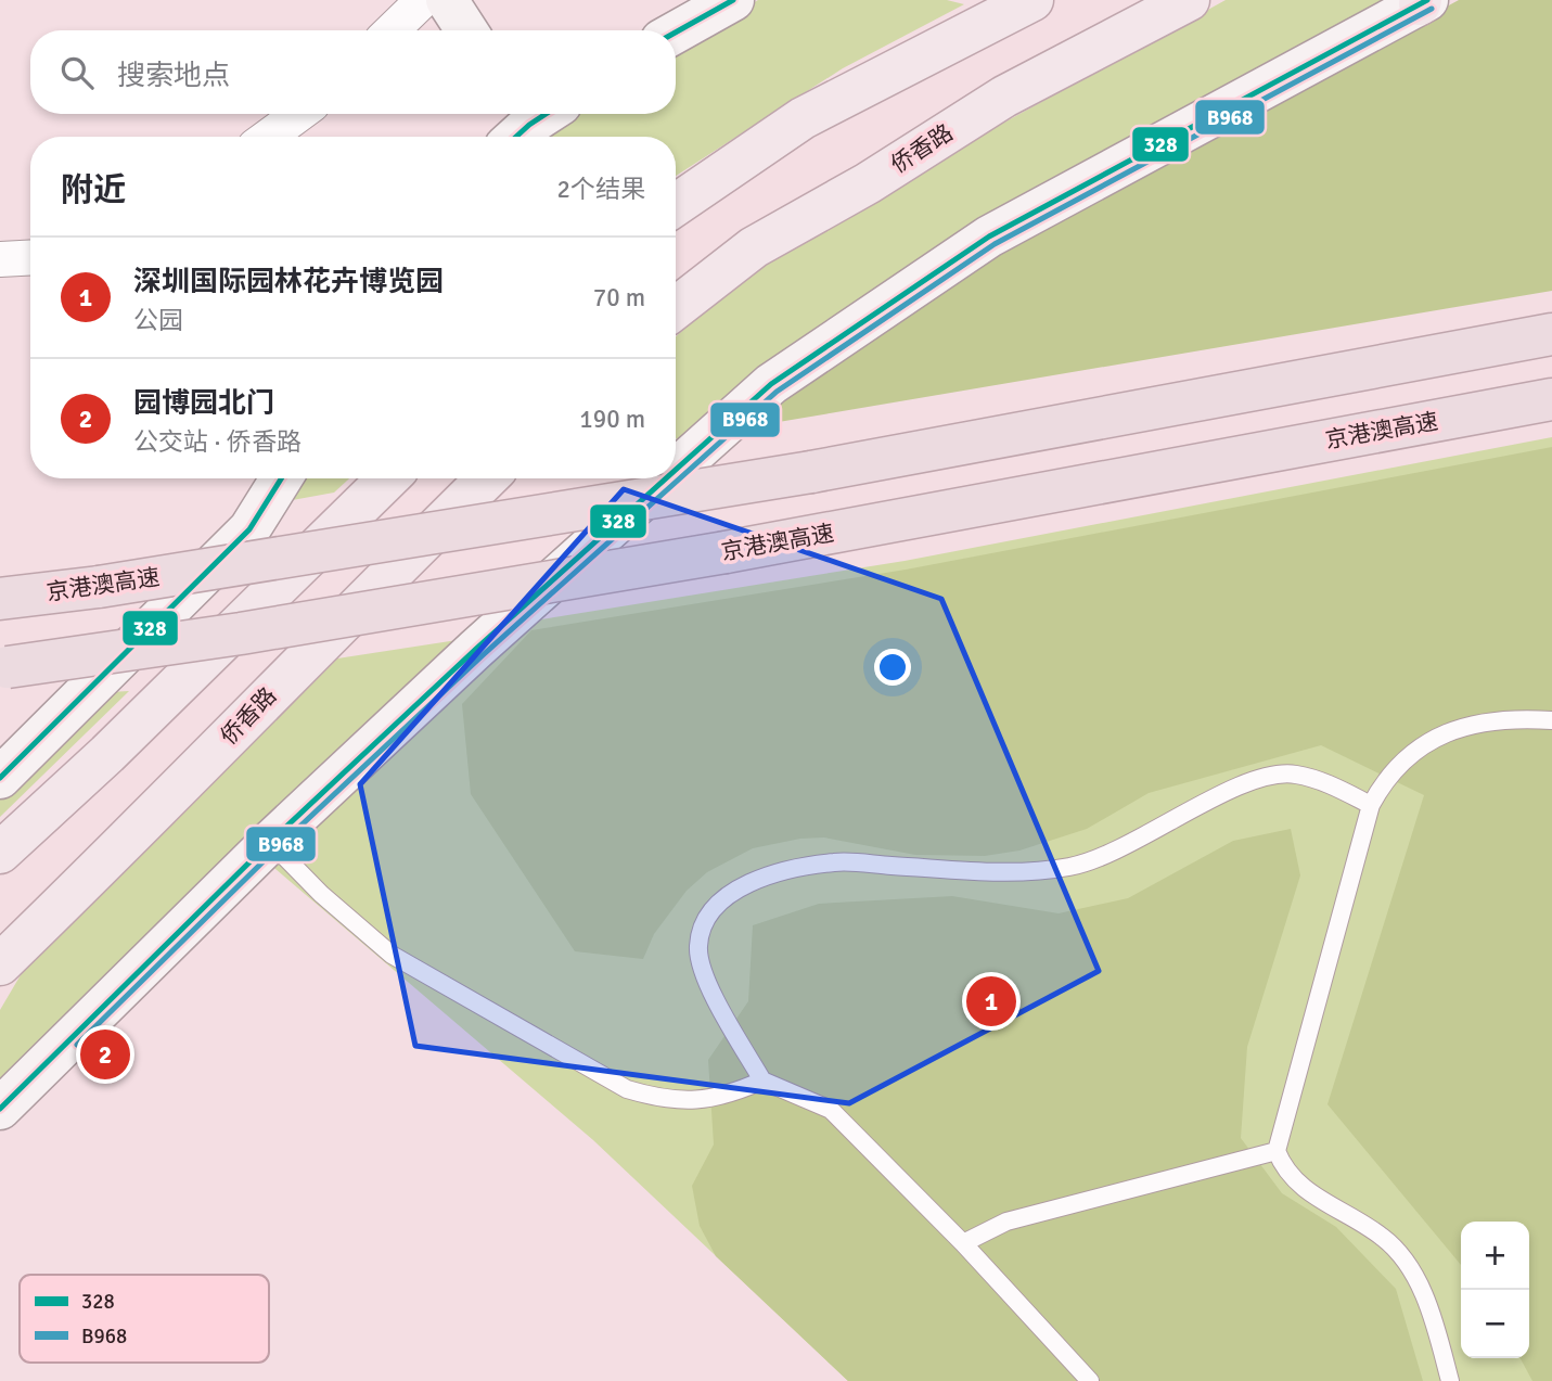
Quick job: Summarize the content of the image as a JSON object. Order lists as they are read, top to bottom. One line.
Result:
{"streets":{"highway":["京港澳高速"],"main road":["侨香路"]},"lines":["transit line 328","transit line B968"],"legend":["328","B968"],"page":{"search":"搜索地点","heading":["附近","2个结果"],"list":[{"mark":"1","name":"深圳国际园林花卉博览园","note":"公园","value":"70 m"},{"mark":"2","name":"园博园北门","note":"公交站 · 侨香路","value":"190 m"}],"pins":["1","2"],"map_buttons":["+","−"]}}
